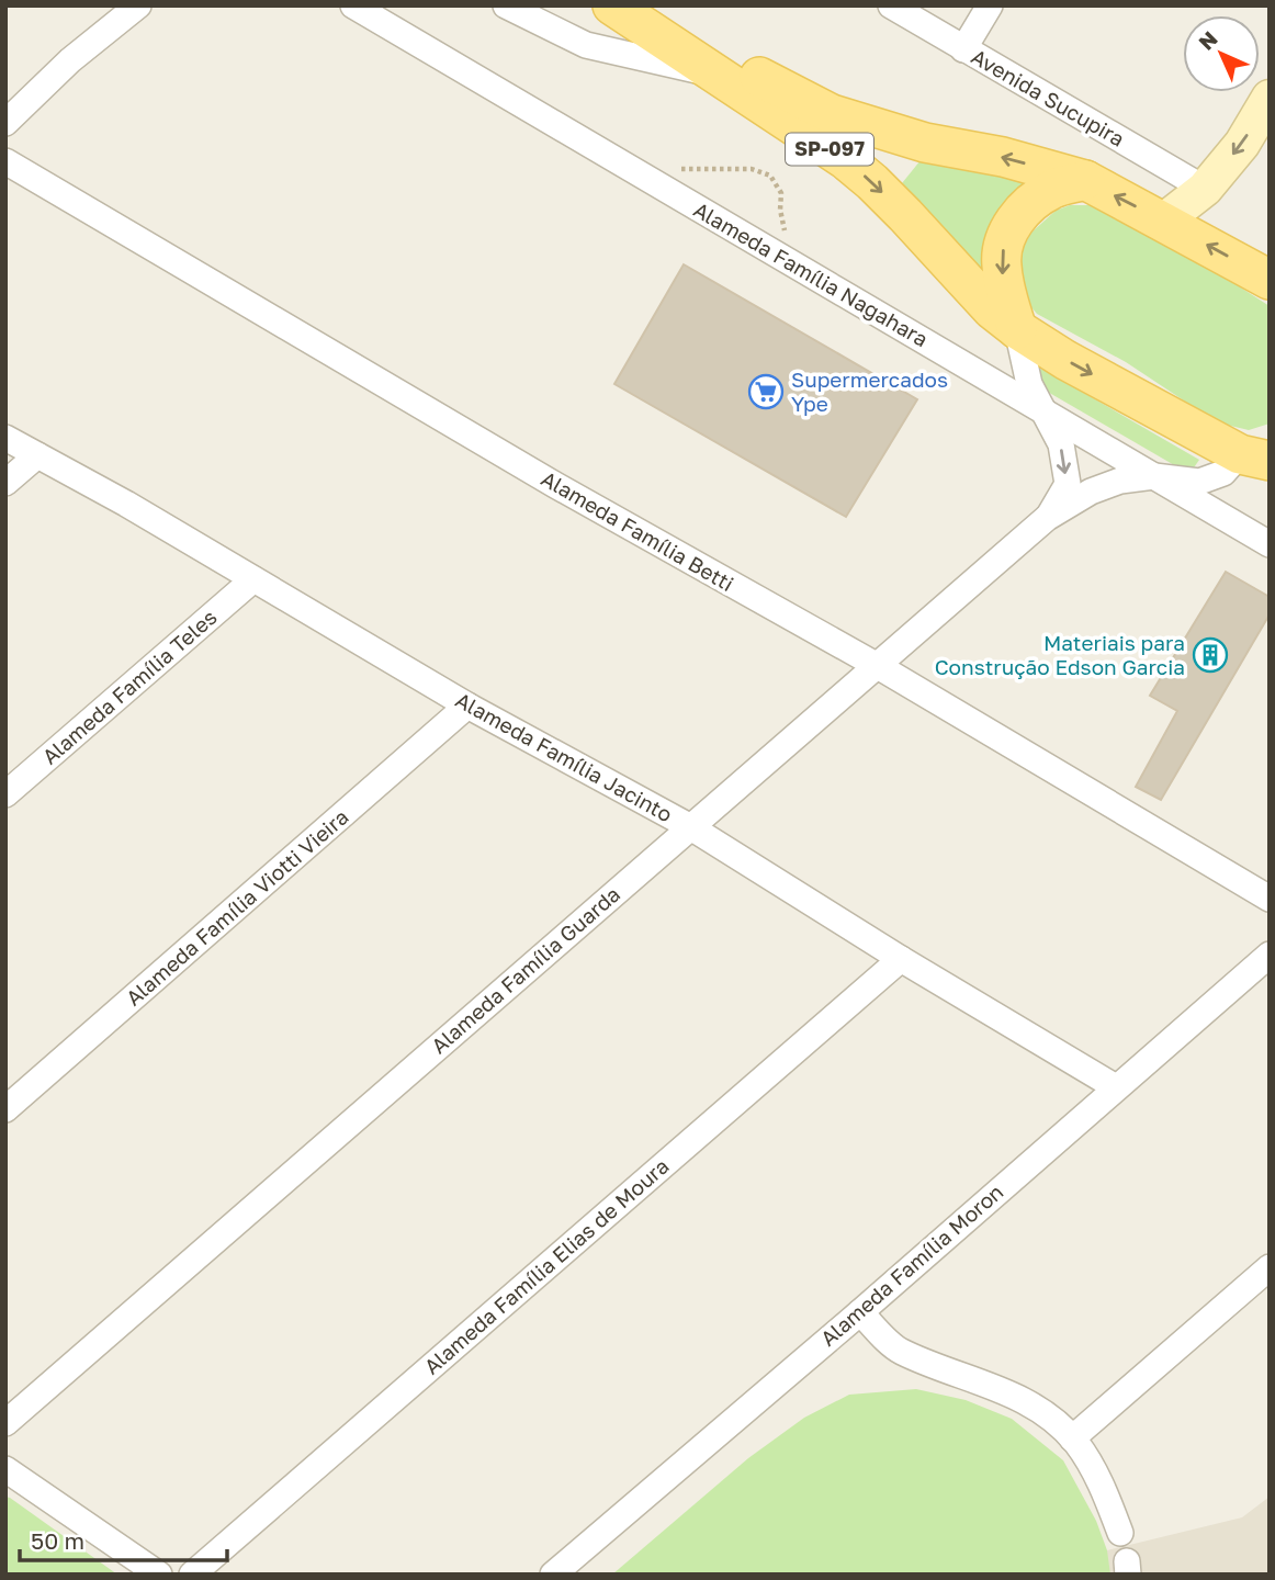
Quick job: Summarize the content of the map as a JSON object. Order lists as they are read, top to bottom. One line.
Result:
{"streets":{"main road":["SP-097"],"street":["Avenida Sucupira","Alameda Família Nagahara","Alameda Família Betti","Alameda Família Teles","Alameda Família Jacinto","Alameda Família Viotti Vieira","Alameda Família Guarda","Alameda Família Moron","Alameda Família Elias de Moura"]},"crossings":[["SP-097","Alameda Família Guarda"],["Alameda Família Nagahara","Alameda Família Guarda"],["Alameda Família Betti","Alameda Família Guarda"],["Alameda Família Teles","Alameda Família Jacinto"],["Alameda Família Jacinto","Alameda Família Viotti Vieira"],["Alameda Família Jacinto","Alameda Família Guarda"],["Alameda Família Jacinto","Alameda Família Moron"],["Alameda Família Jacinto","Alameda Família Elias de Moura"]],"places":{"supermarket":["Supermercados Ype"],"building":["Materiais para Construção Edson Garcia"]},"scale_bar":"50 m","north":"top left"}
